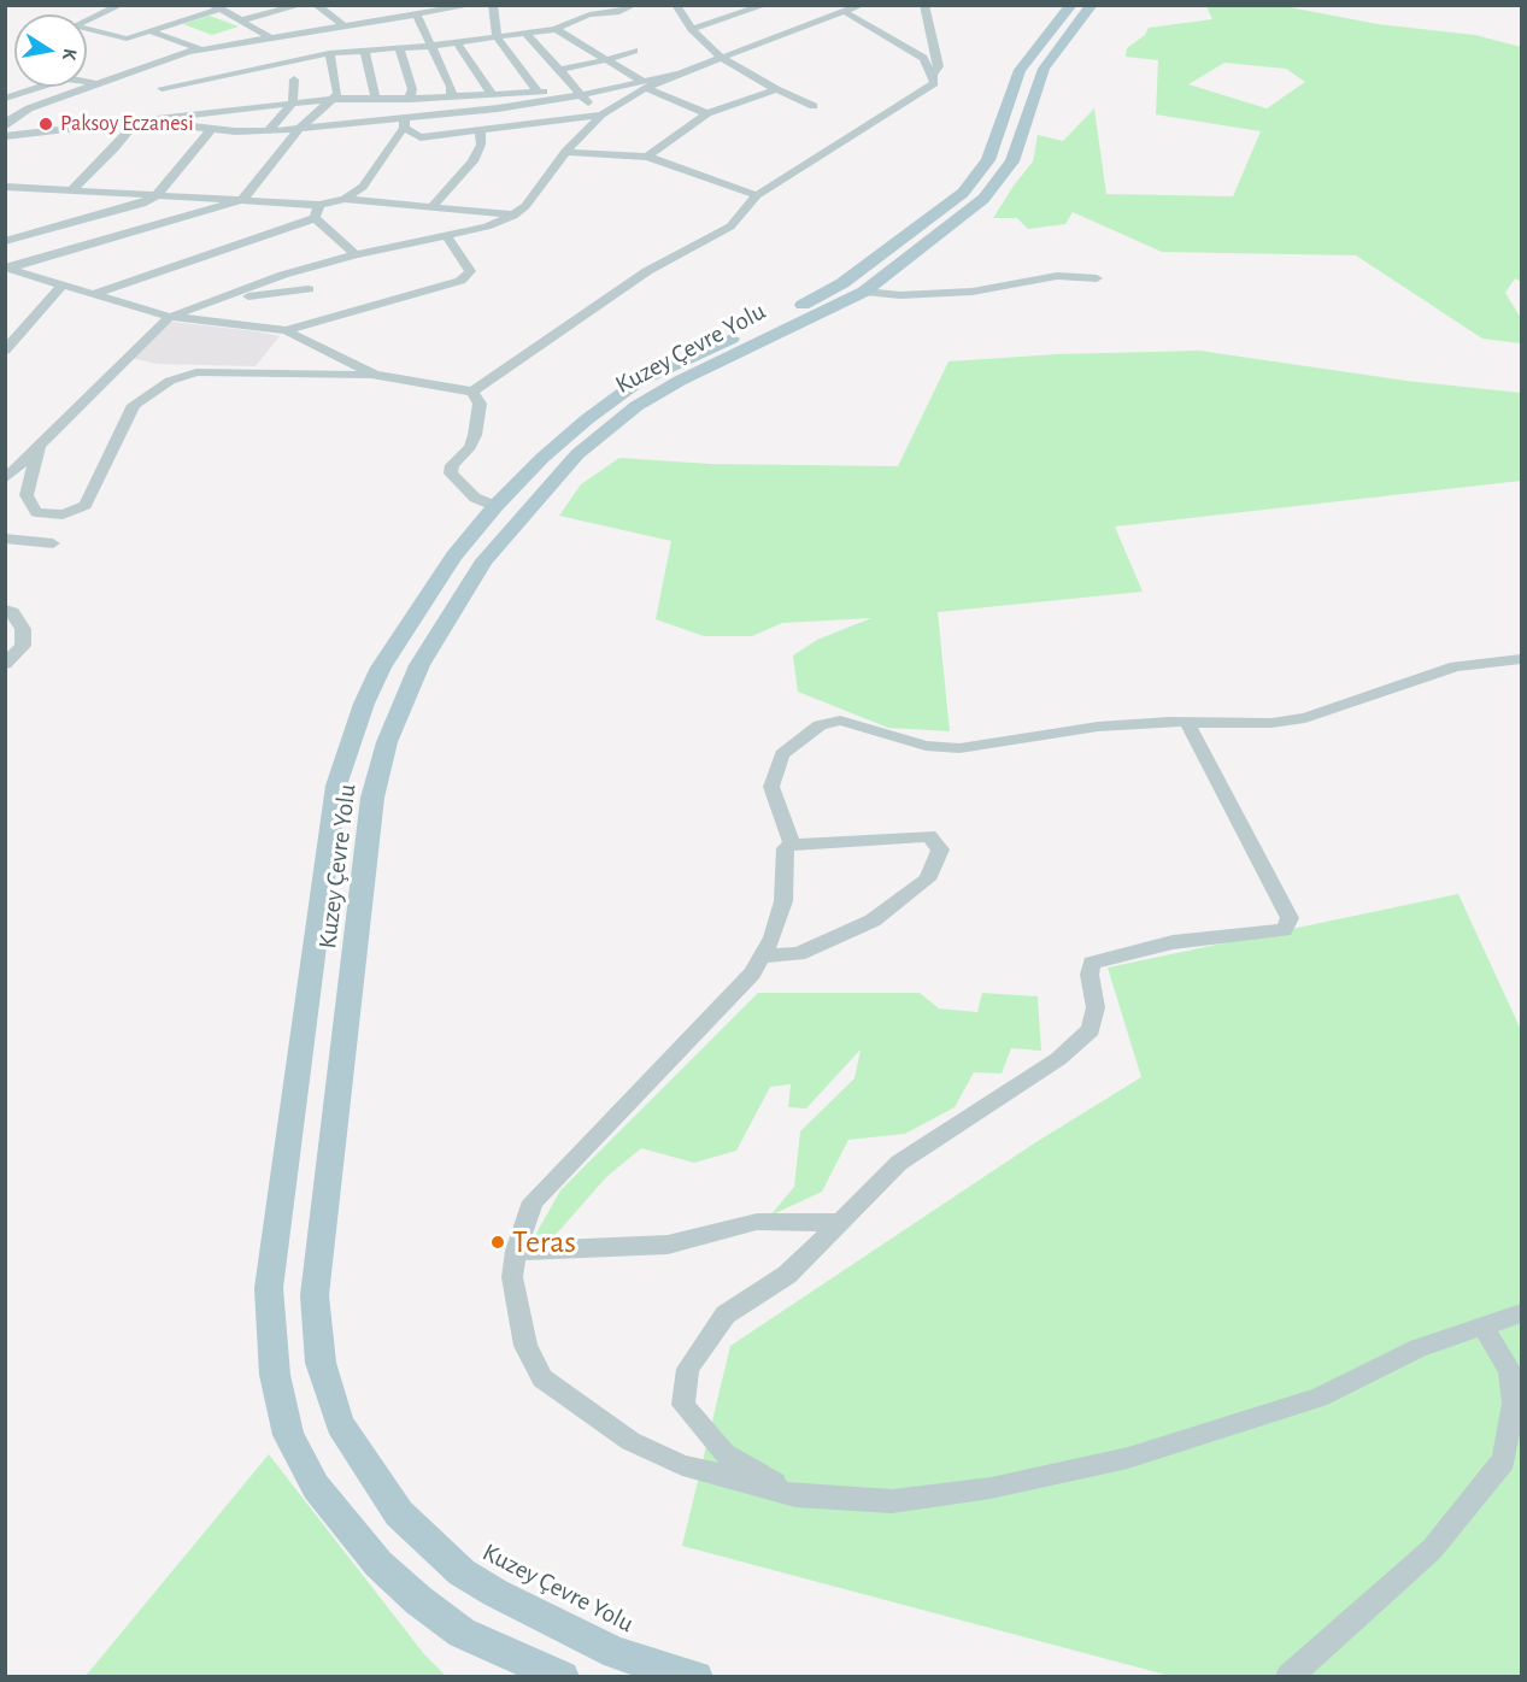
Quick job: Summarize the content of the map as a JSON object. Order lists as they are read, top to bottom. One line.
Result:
{"streets":{"main road":["Kuzey Çevre Yolu"]},"places":["Paksoy Eczanesi","Teras"],"north":"right"}
